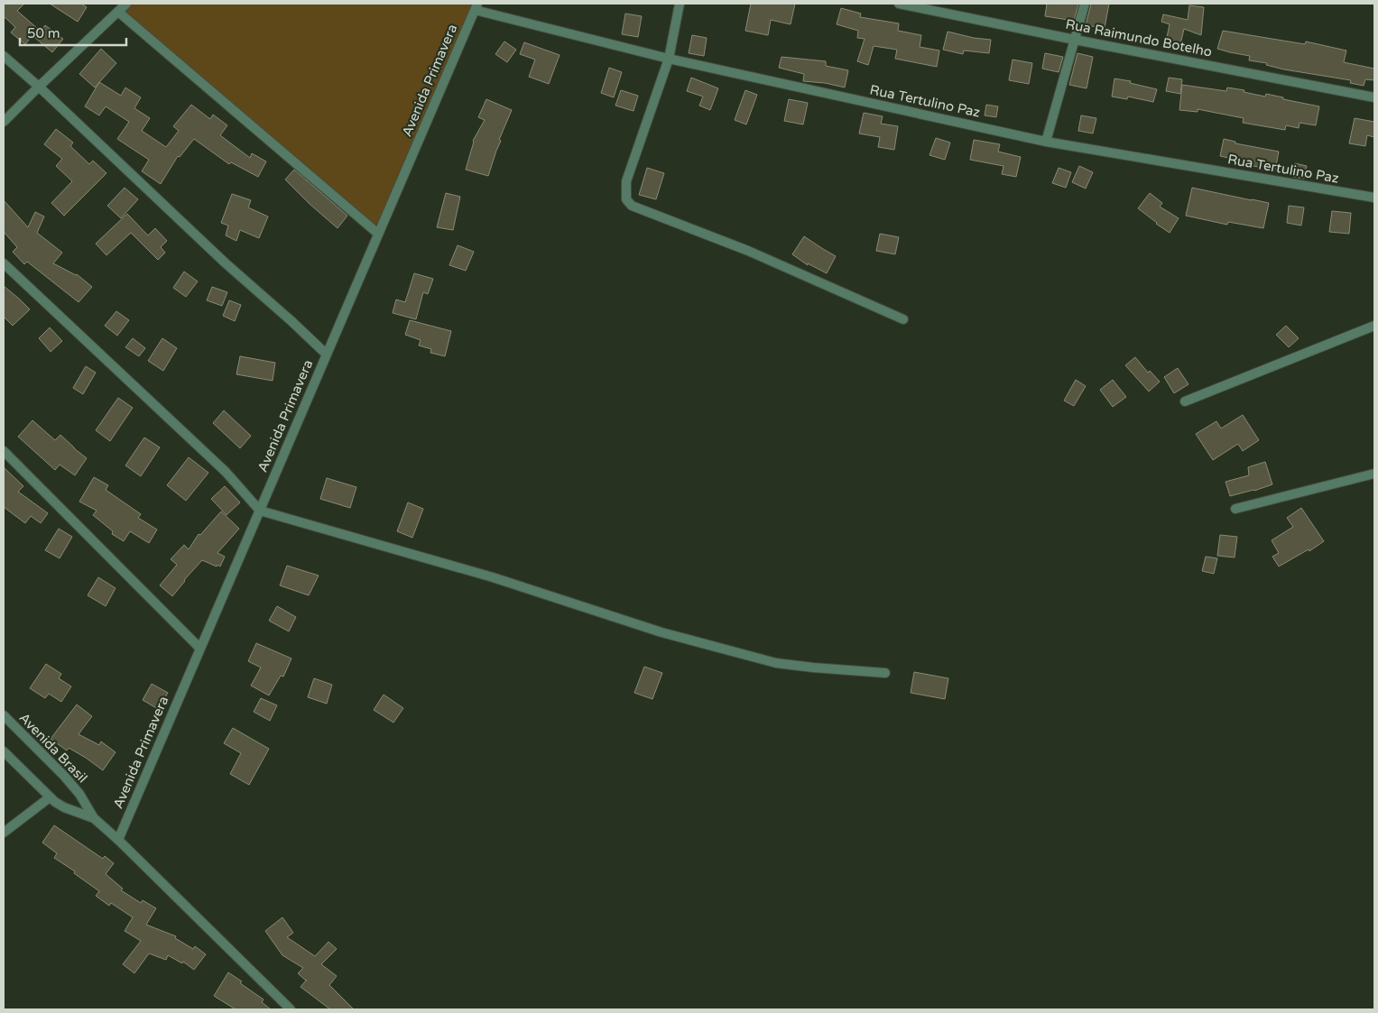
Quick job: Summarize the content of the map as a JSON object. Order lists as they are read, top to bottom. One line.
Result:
{"streets":{"street":["Rua Raimundo Botelho","Avenida Primavera","Rua Tertulino Paz","Avenida Brasil"]},"crossings":[["Avenida Primavera","Rua Tertulino Paz"]],"scale_bar":"50 m"}
